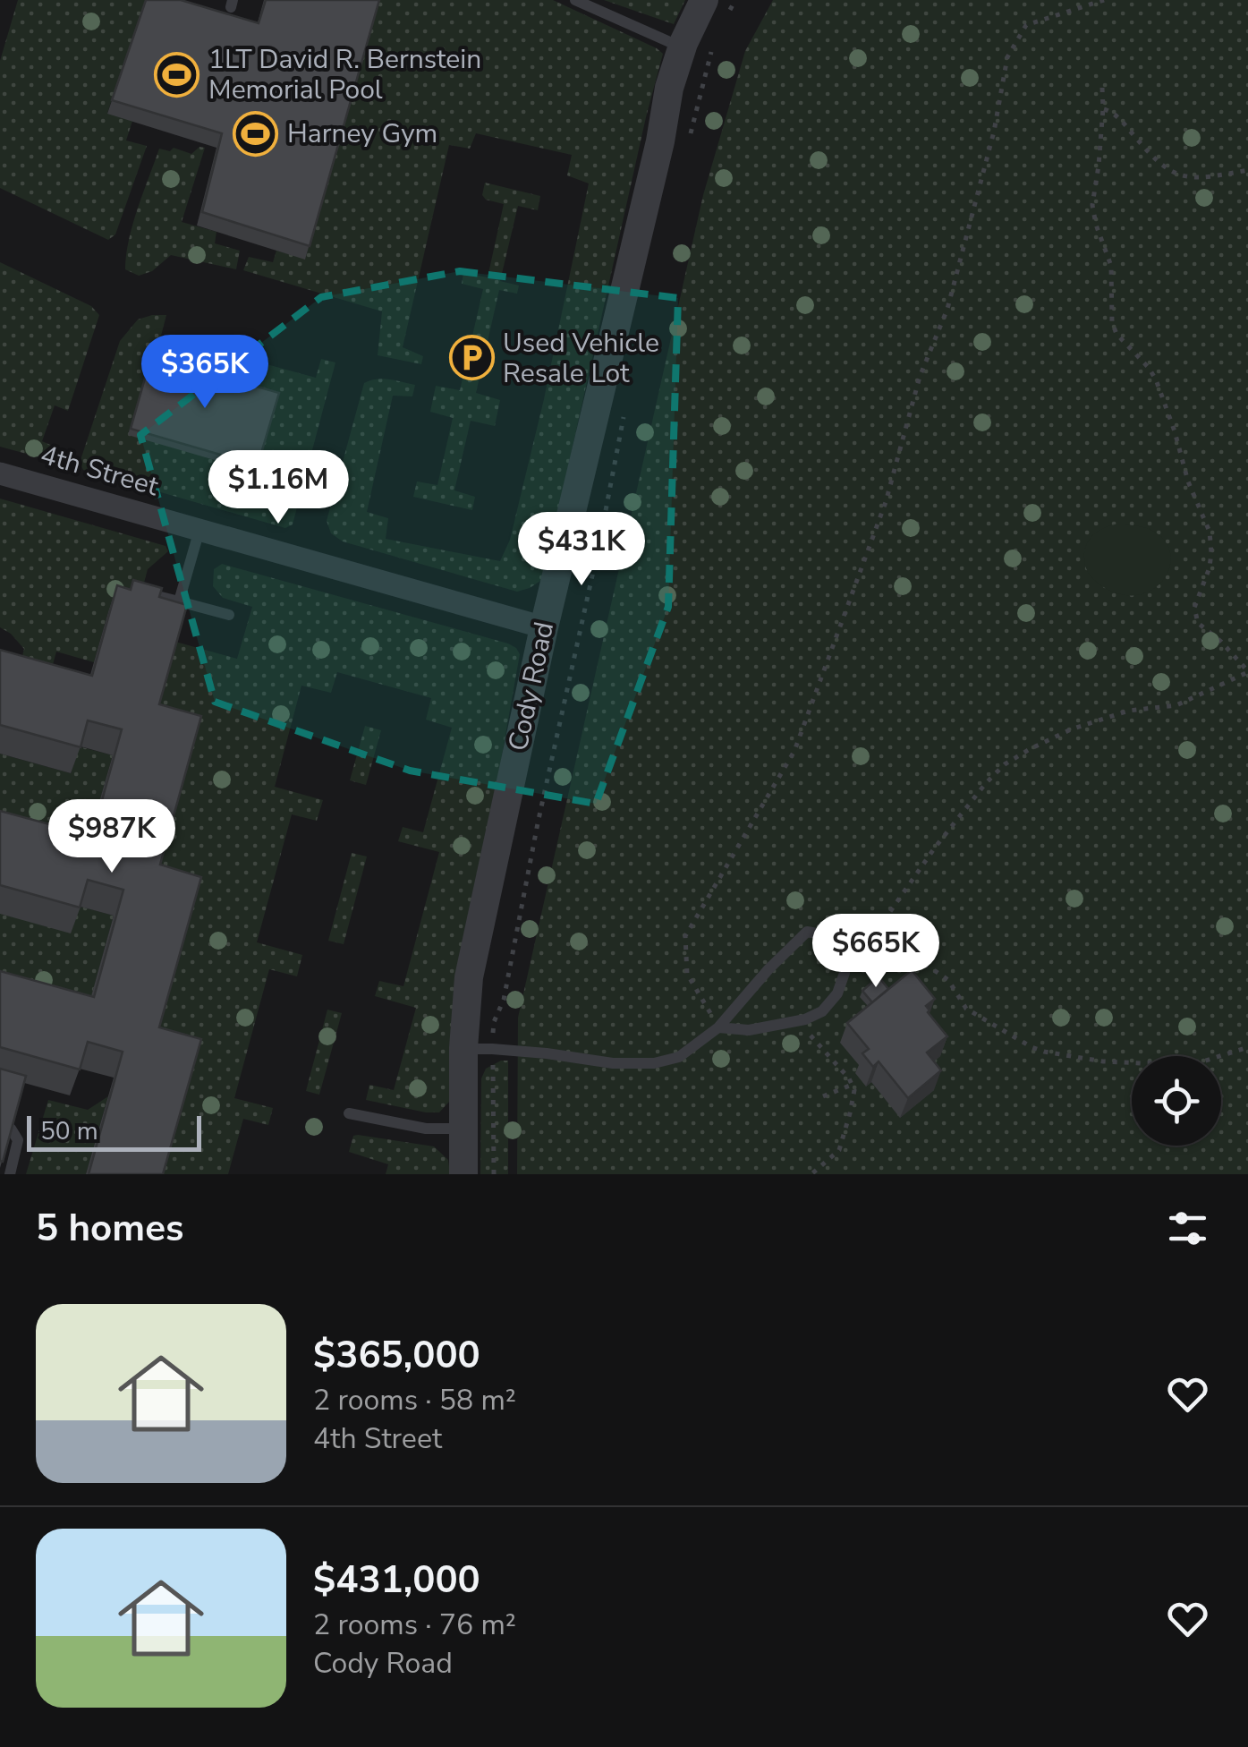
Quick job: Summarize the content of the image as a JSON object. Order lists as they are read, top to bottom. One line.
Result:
{"streets":{"street":["4th Street","Cody Road"]},"crossings":[["4th Street","Cody Road"]],"places":{"sports":["1LT David R. Bernstein Memorial Pool","Harney Gym"],"parking":["Used Vehicle Resale Lot"]},"scale_bar":"50 m","page":{"price":["$365K","$1.16M","$431K","$987K","$665K"],"scale":"50 m","heading":"5 homes","list":[{"name":"$365,000","note":"2 rooms · 58 m² · 4th Street"},{"name":"$431,000","note":"2 rooms · 76 m² · Cody Road"}]}}
